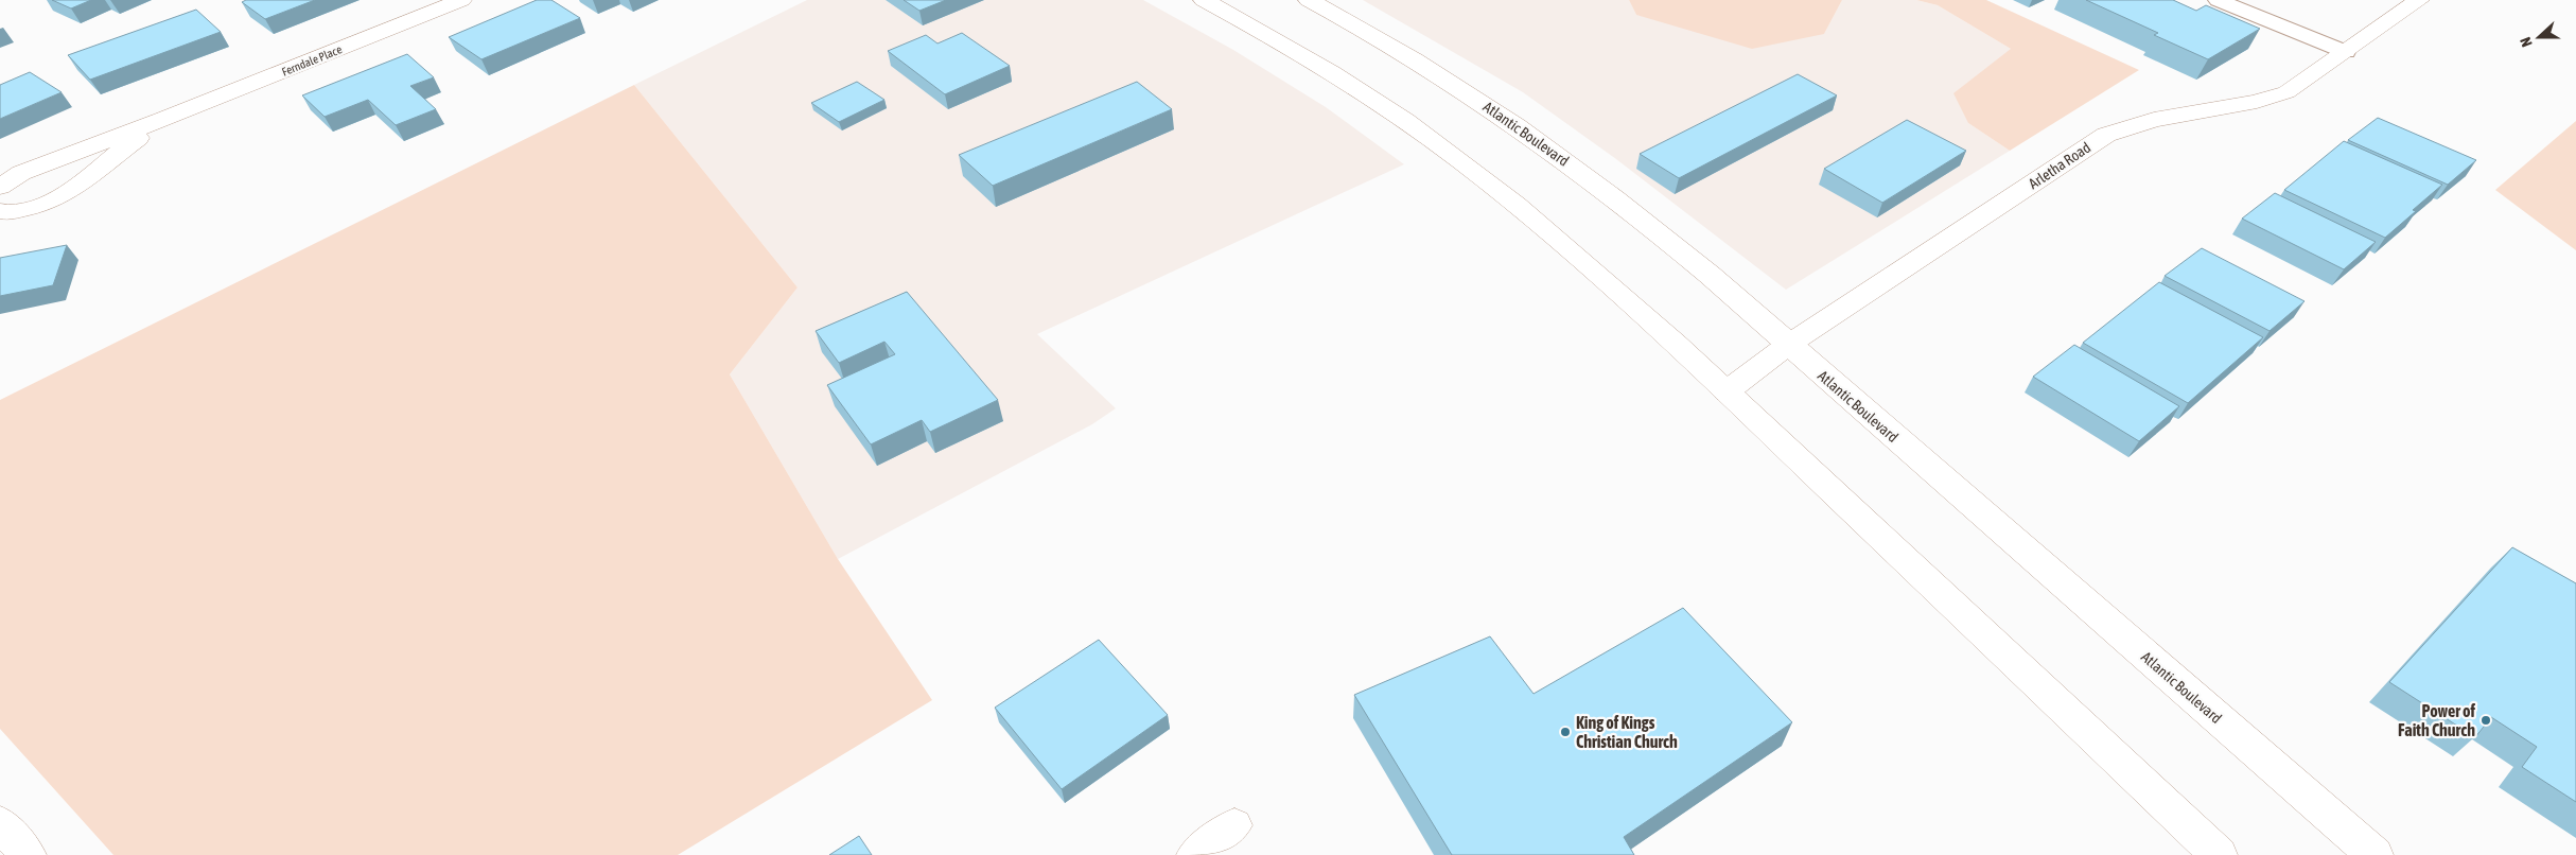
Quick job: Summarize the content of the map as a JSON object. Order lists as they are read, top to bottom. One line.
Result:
{"streets":{"main road":["Ferndale Place","Atlantic Boulevard","Arletha Road"]},"crossings":[["Atlantic Boulevard","Arletha Road"]],"places":["Power of Faith Church","King of Kings Christian Church"],"north":"left"}
